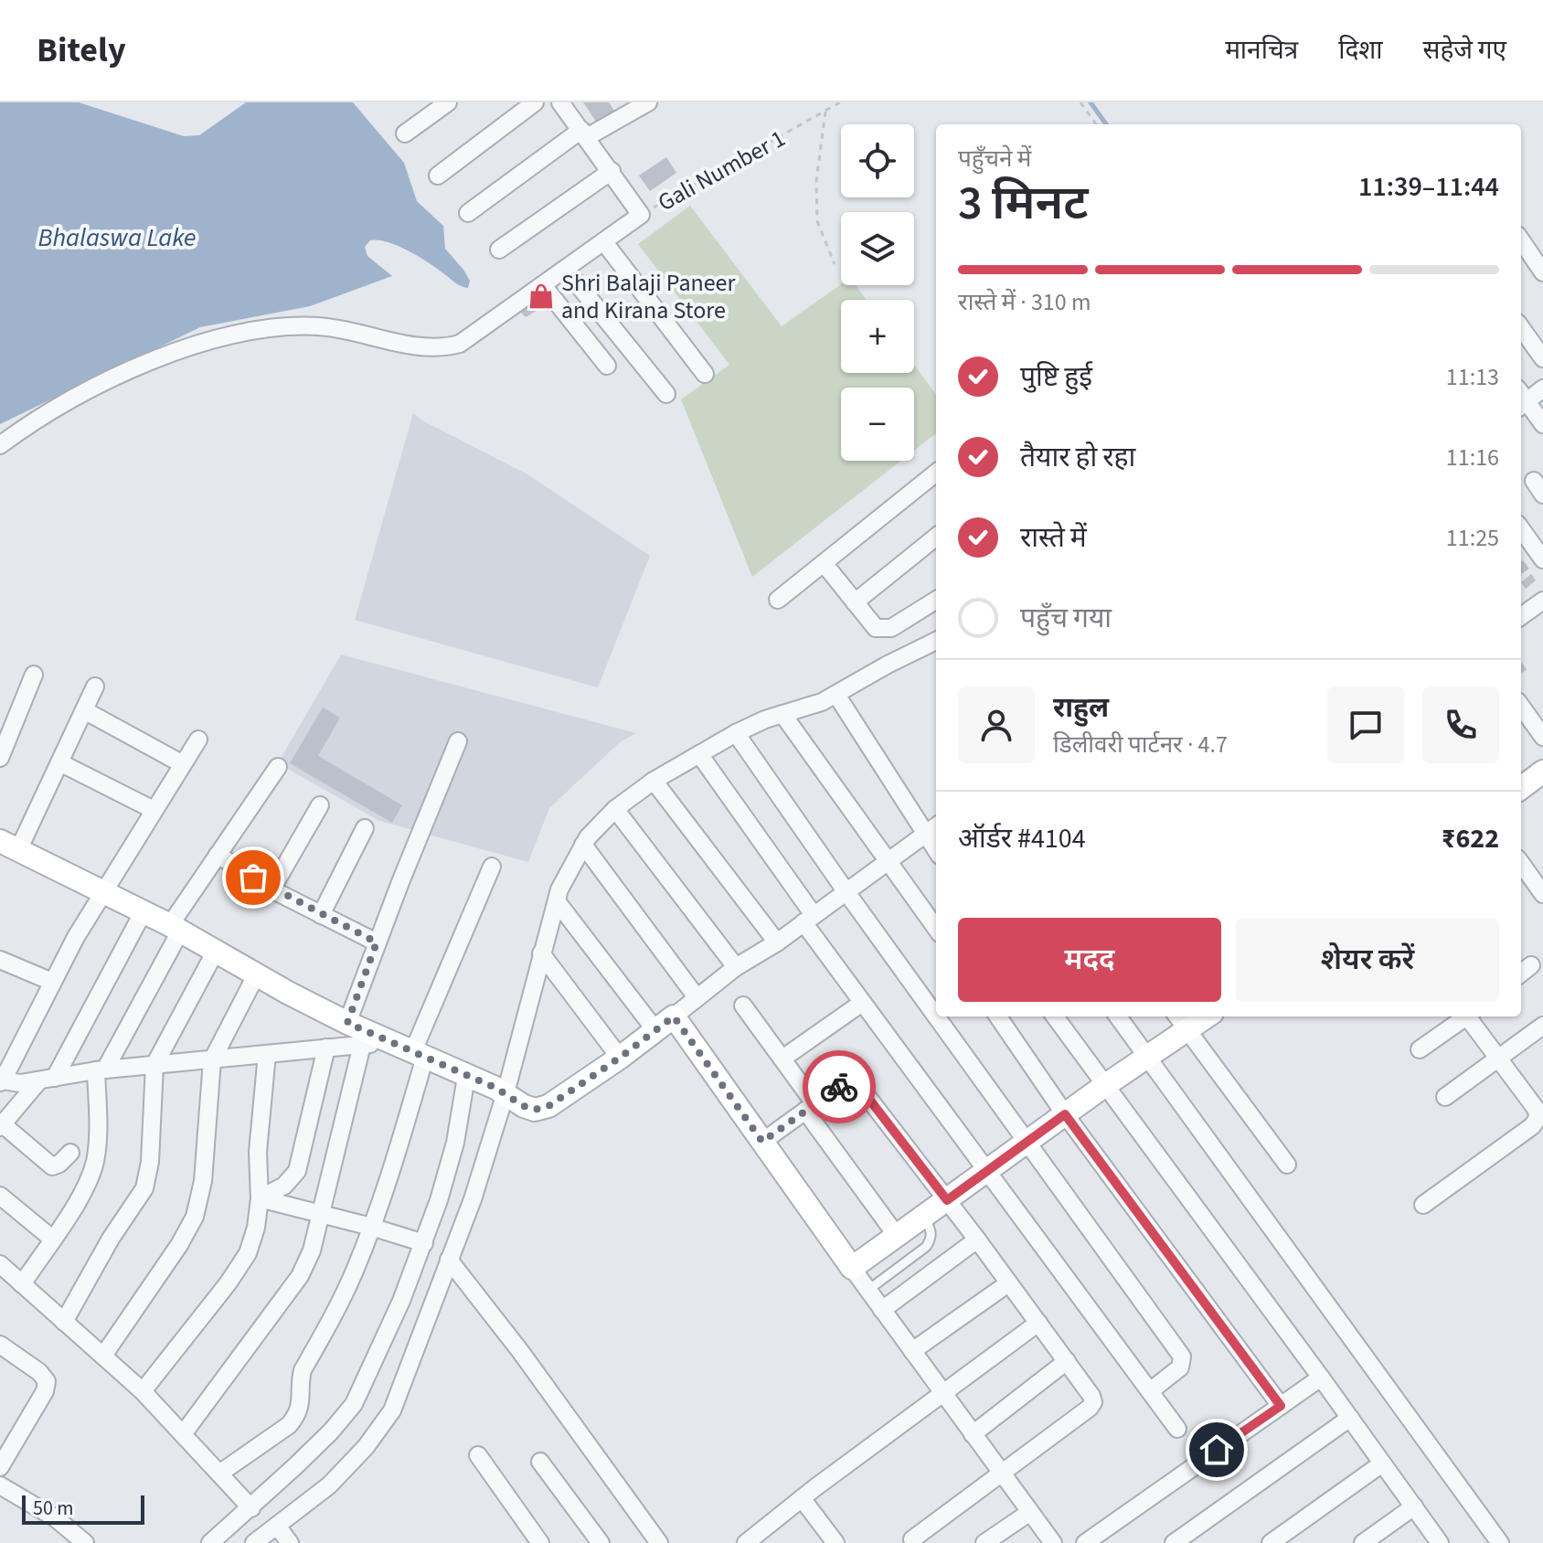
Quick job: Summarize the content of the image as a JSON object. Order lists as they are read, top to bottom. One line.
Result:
{"streets":{"path":["Gali Number 1"]},"water":["Bhalaswa Lake"],"places":{"shop":["Shri Balaji Paneer and Kirana Store"]},"scale_bar":"50 m","page":{"header":"Bitely","nav":["मानचित्र","दिशा","सहेजे गए"],"map_buttons":["+","−"],"heading":["3 मिनट","पहुँचने में","11:39–11:44"],"panel":["राहुल","डिलीवरी पार्टनर · 4.7","ऑर्डर #4104","₹622"],"bar":"रास्ते में · 310 m","list":[["पुष्टि हुई","11:13"],["तैयार हो रहा","11:16"],["रास्ते में","11:25"],"पहुँच गया"],"buttons":["मदद","शेयर करें"],"scale":"50 m"}}
